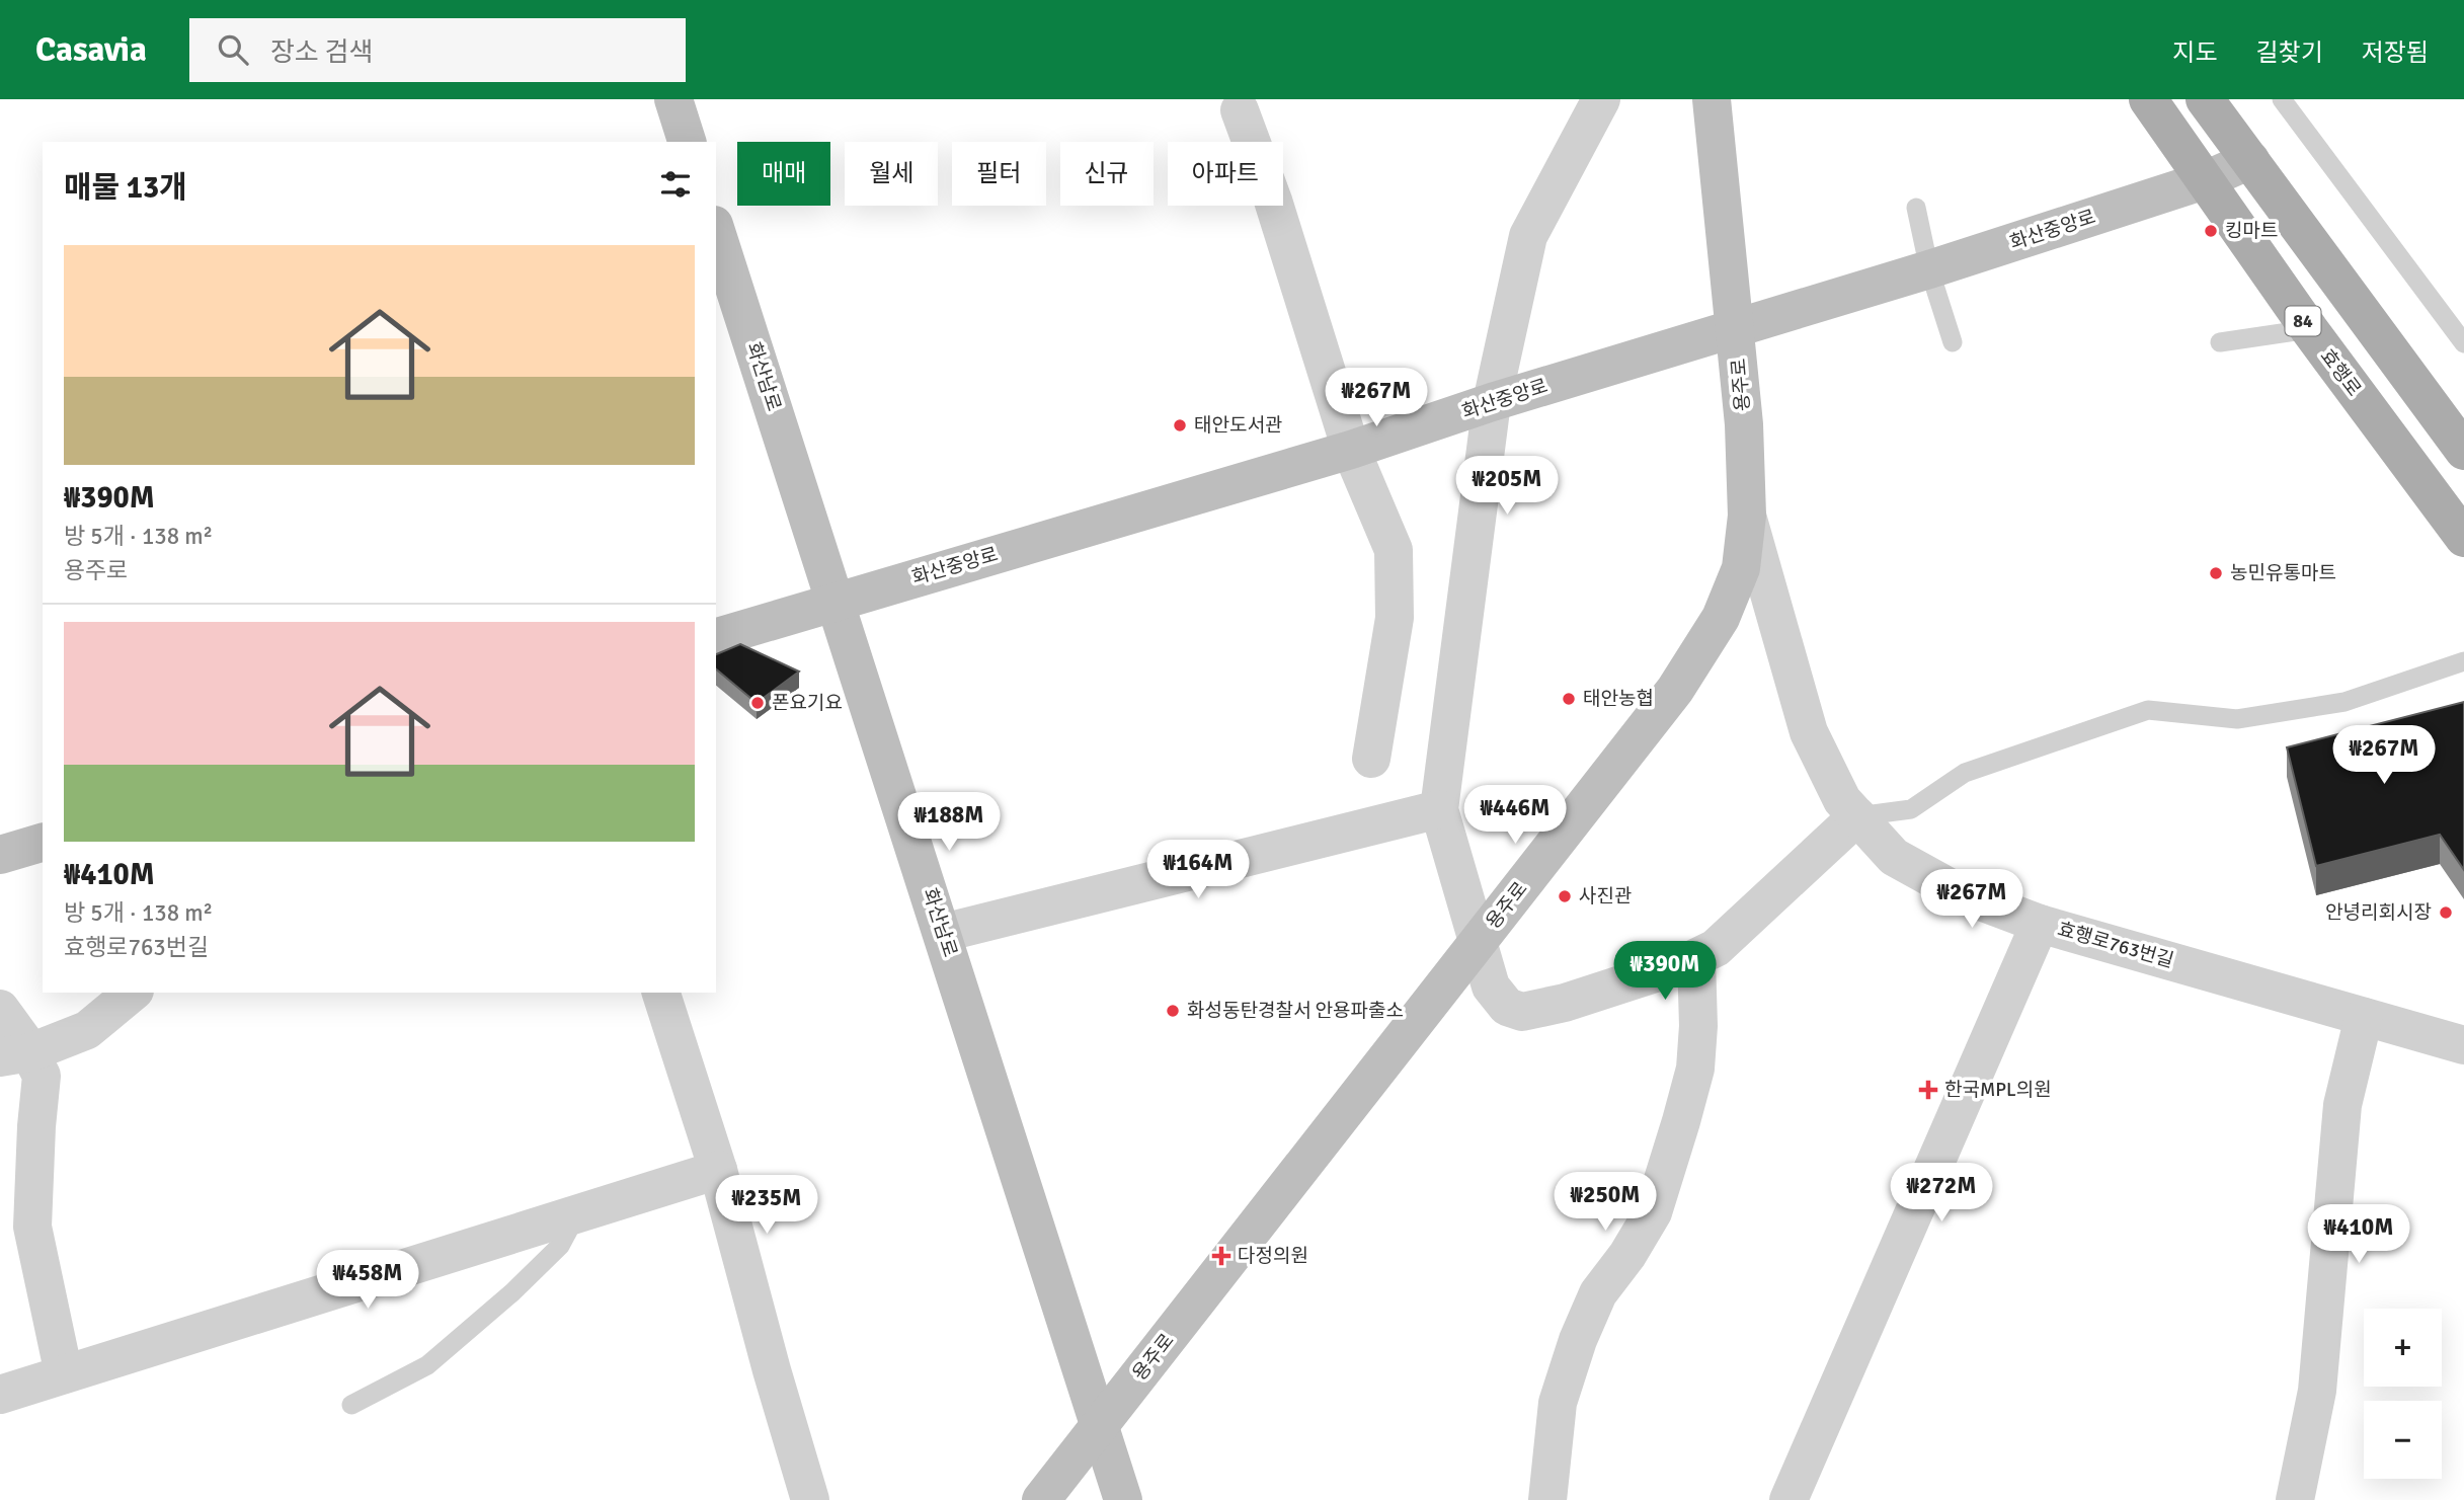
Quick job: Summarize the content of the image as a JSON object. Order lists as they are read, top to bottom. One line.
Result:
{"streets":{"main road":["84","효행로"],"street":["화산중앙로","화산남로","용주로","효행로763번길"]},"crossings":[["화산중앙로","효행로"],["화산중앙로","화산남로"],["화산중앙로","용주로"],["화산남로","용주로"],["용주로","효행로763번길"]],"places":{"other":["킹마트","태안도서관","농민유통마트","태안농협","폰요기요","사진관","안녕리회시장","화성동탄경찰서 안용파출소"],"health":["한국MPL의원","다정의원"]},"page":{"header":"Casavia","search":"장소 검색","nav":["지도","길찾기","저장됨"],"chip":["매매","월세","필터","신규","아파트"],"heading":"매물 13개","list":[{"name":"₩390M","note":"방 5개 · 138 m² · 용주로"},{"name":"₩410M","note":"방 5개 · 138 m² · 효행로763번길"}],"price":["₩267M","₩205M","₩267M","₩446M","₩188M","₩164M","₩267M","₩390M","₩272M","₩250M","₩235M","₩410M","₩458M"],"map_buttons":["+","−"]}}
